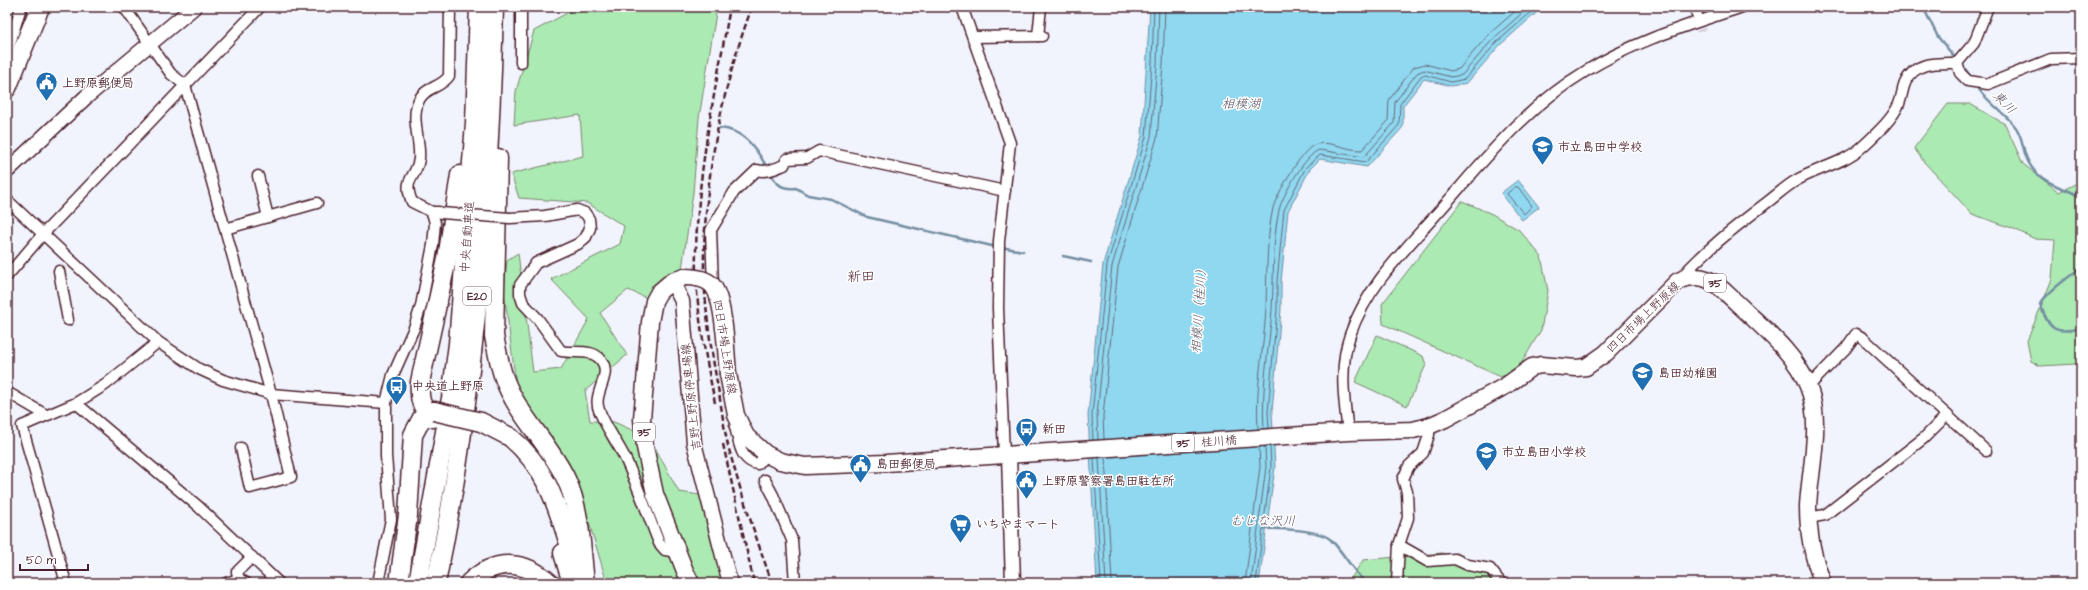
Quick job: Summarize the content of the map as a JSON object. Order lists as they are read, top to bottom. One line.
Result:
{"streets":{"highway":["中央自動車道","E20"],"main road":["35","四日市場上野原線","吉野上野原停車場線","桂川橋"]},"crossings":[["35","四日市場上野原線"],["35","吉野上野原停車場線"],["四日市場上野原線","吉野上野原停車場線"],["四日市場上野原線","桂川橋"]],"districts":["新田"],"water":["東川","相模湖","相模川（桂川）","むじな沢川"],"places":{"public building":["上野原郵便局","島田郵便局","上野原警察署島田駐在所"],"school or university":["市立島田中学校","島田幼稚園","市立島田小学校"],"bus stop":["中央道上野原","新田"],"supermarket":["いちやまマート"]},"scale_bar":"50 m"}
